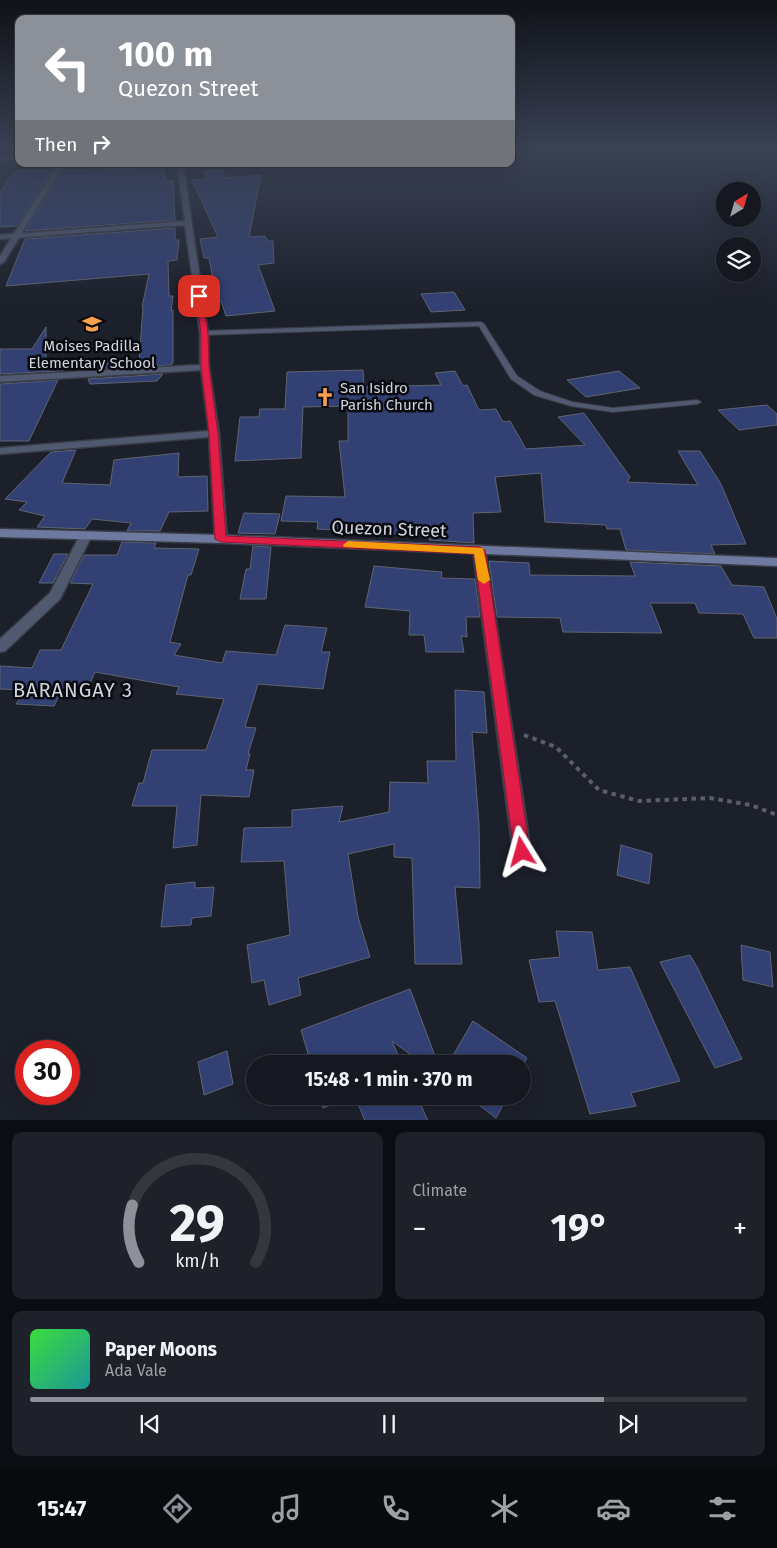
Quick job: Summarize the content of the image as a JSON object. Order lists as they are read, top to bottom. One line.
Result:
{"streets":{"main road":["Quezon Street"]},"districts":["BARANGAY 3"],"places":{"school or university":["Moises Padilla Elementary School"],"church":["San Isidro Parish Church"]},"north":"top right","page":{"turn":["100 m","Quezon Street"],"then":"Then","limit":"30","trip":"15:48 · 1 min · 370 m","tile":"Climate","heat":["−","19°","+"],"song":["Paper Moons","Ada Vale"],"tabs":"15:47","gauge":["29","km/h"]}}
